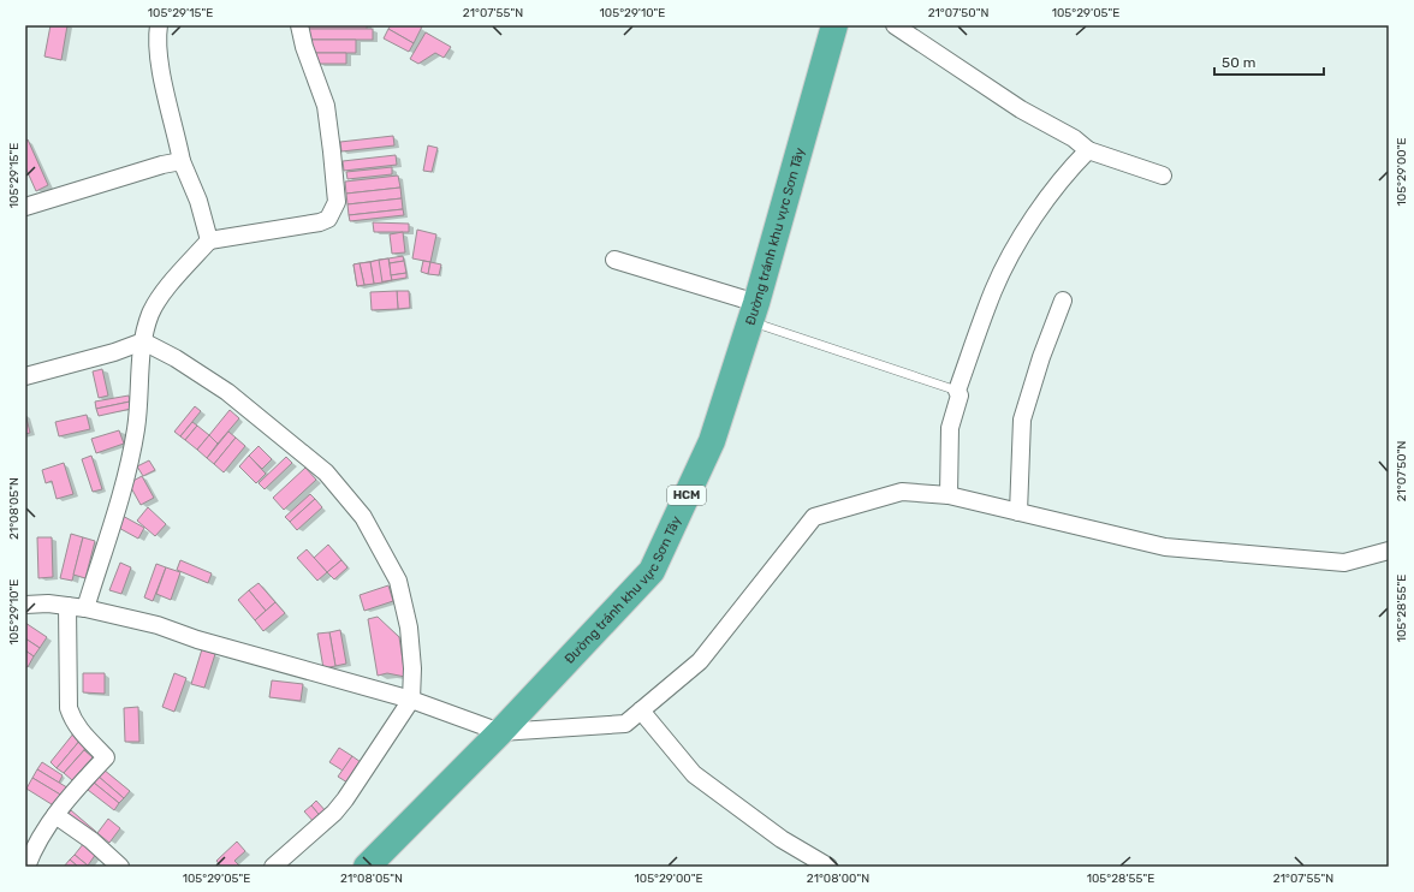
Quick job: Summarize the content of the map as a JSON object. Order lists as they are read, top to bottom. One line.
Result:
{"streets":{"highway":["Đường tránh khu vực Sơn Tây","HCM"]},"scale_bar":"50 m","coordinates":["105°29'15\"E","21°07'55\"N","105°29'10\"E","21°07'50\"N","105°29'05\"E","105°29'00\"E","21°08'05\"N","105°28'55\"E","21°08'00\"N"]}
